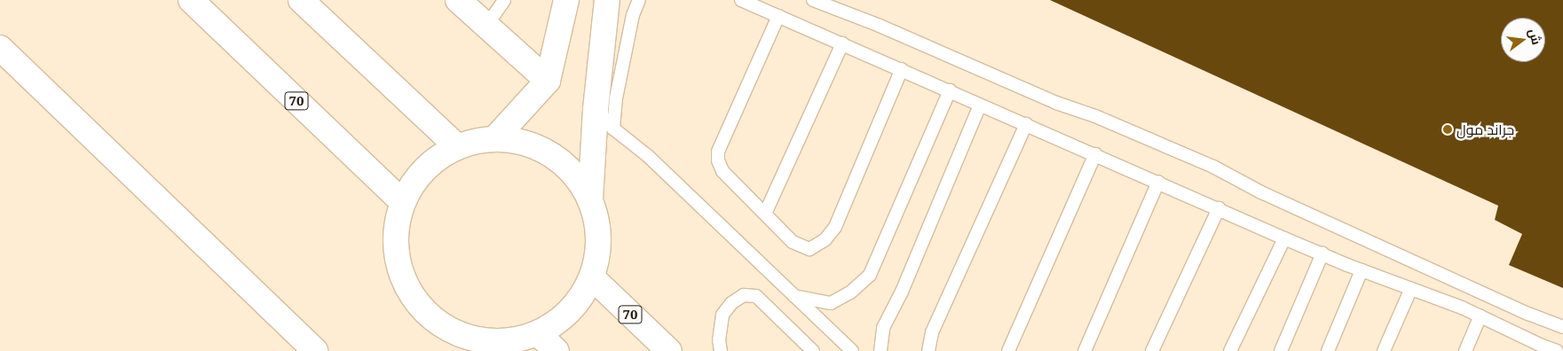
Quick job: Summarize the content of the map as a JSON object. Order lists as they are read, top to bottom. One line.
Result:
{"streets":{"main road":["70"]},"places":["جراند مول"],"north":"right"}
